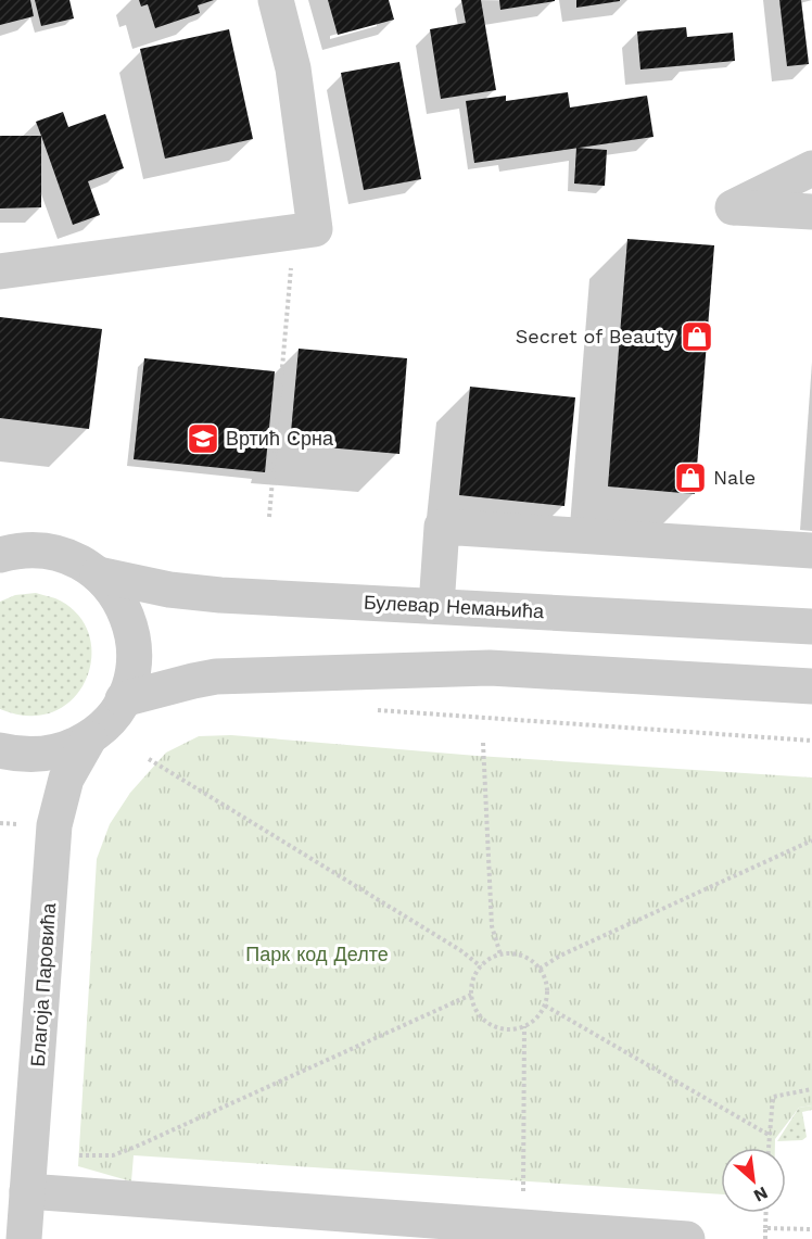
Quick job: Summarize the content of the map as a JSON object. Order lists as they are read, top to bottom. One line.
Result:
{"streets":{"street":["Булевар Немањића","Благоја Паровића"]},"parks":["Парк код Делте"],"places":{"shop":["Secret of Beauty","Nale"],"school or university":["Вртић Срна"]},"north":"bottom right"}
